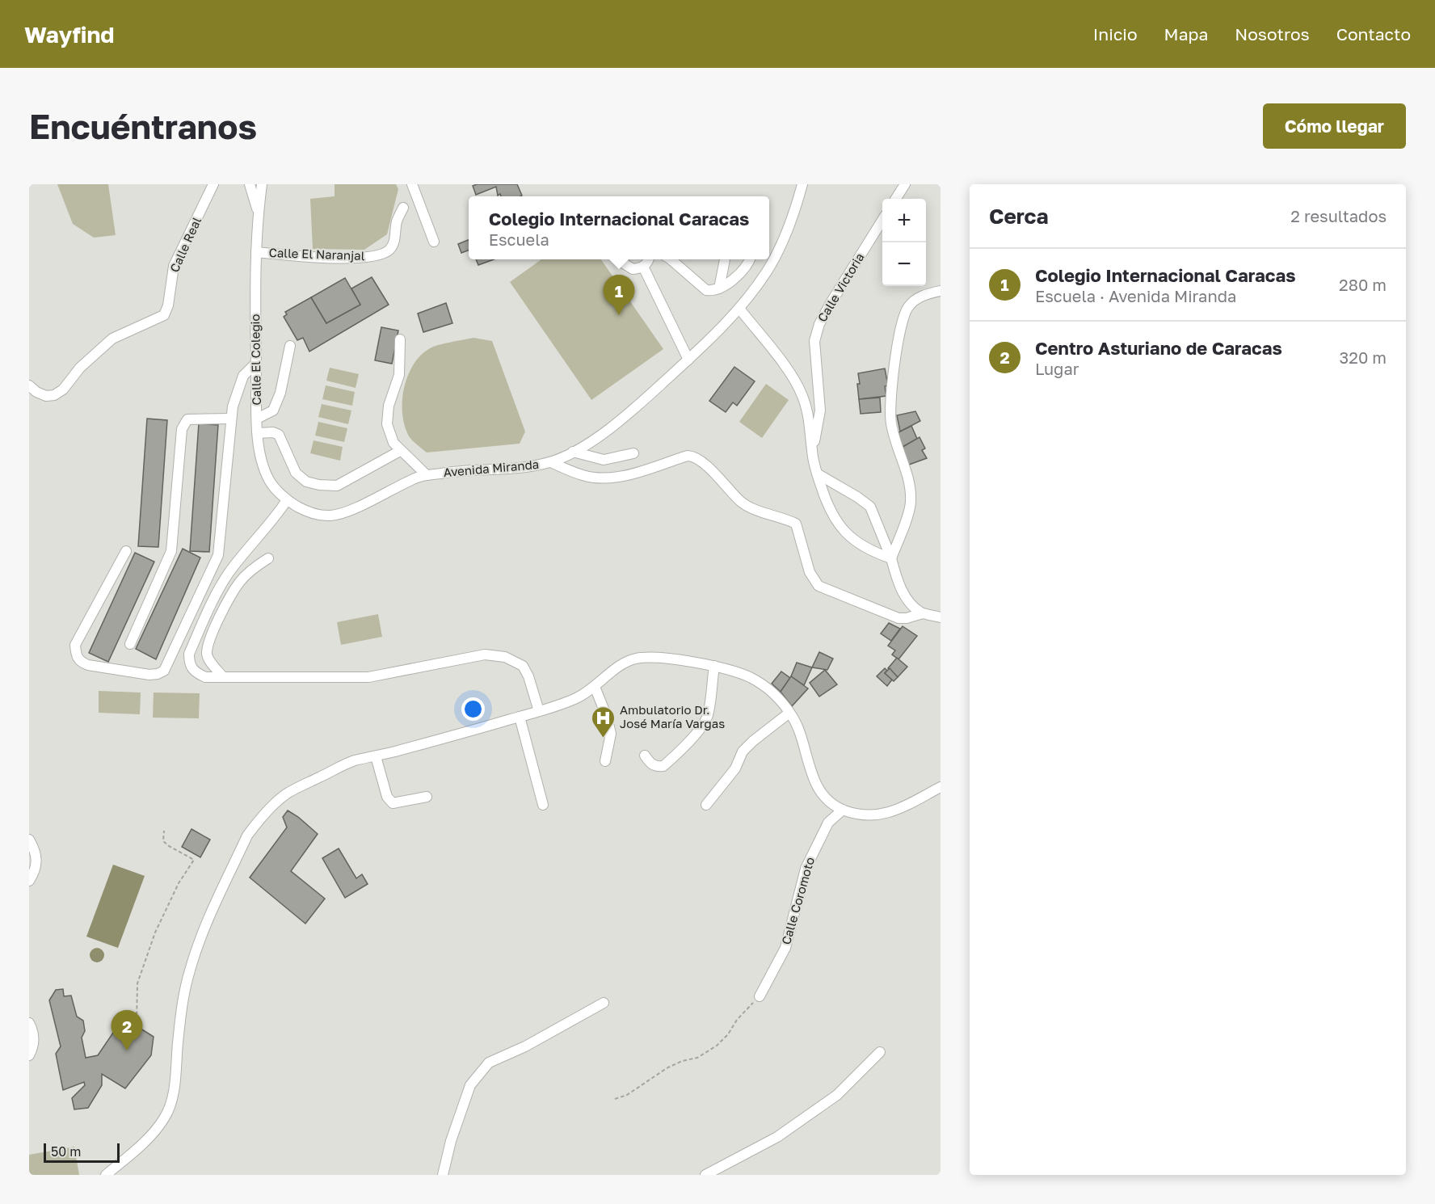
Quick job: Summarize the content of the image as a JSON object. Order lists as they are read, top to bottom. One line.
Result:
{"streets":{"street":["Calle Real","Calle El Naranjal","Calle Victoria","Calle El Colegio","Avenida Miranda","Calle Coromoto"]},"crossings":[["Calle El Naranjal","Calle El Colegio"],["Calle El Colegio","Avenida Miranda"]],"places":{"hospital":["Ambulatorio Dr. José María Vargas"]},"scale_bar":"50 m","page":{"header":"Wayfind","nav":["Inicio","Mapa","Nosotros","Contacto"],"buttons":"Cómo llegar","title":"Encuéntranos","heading":["Cerca","2 resultados"],"popup":["Colegio Internacional Caracas","Escuela"],"map_buttons":["+","−"],"list":[{"mark":"1","name":"Colegio Internacional Caracas","note":"Escuela · Avenida Miranda","value":"280 m"},{"mark":"2","name":"Centro Asturiano de Caracas","note":"Lugar","value":"320 m"}],"pins":["1","2"],"scale":"50 m"}}
